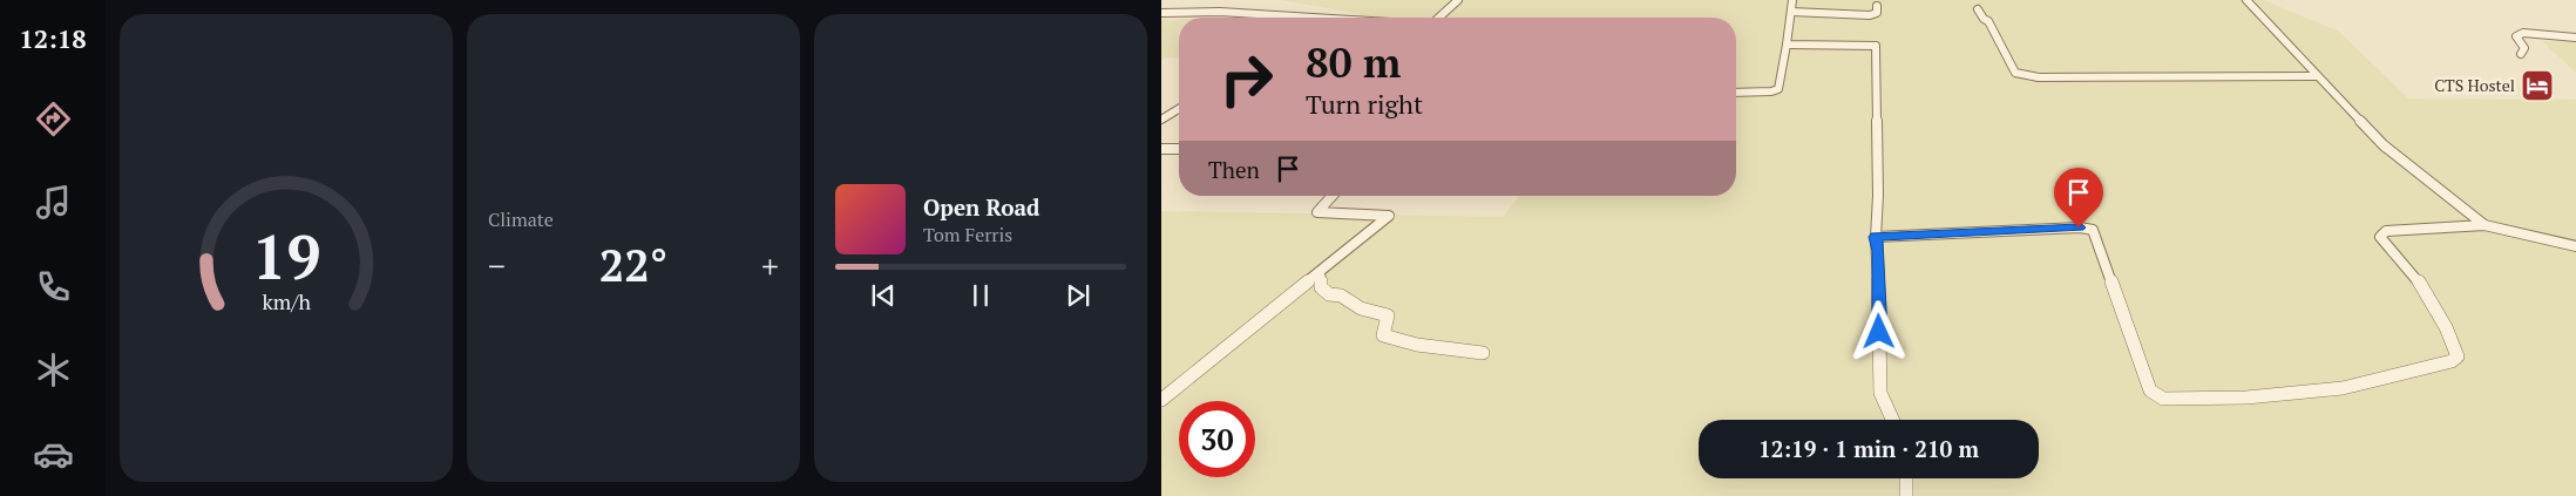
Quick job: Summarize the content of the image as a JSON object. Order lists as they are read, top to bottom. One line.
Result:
{"places":{"hotel":["CTS Hostel"]},"page":{"tabs":"12:18","tile":"Climate","turn":["80 m","Turn right"],"then":"Then","song":["Open Road","Tom Ferris"],"heat":["−","22°","+"],"limit":"30","trip":"12:19 · 1 min · 210 m","gauge":["19","km/h"]}}
